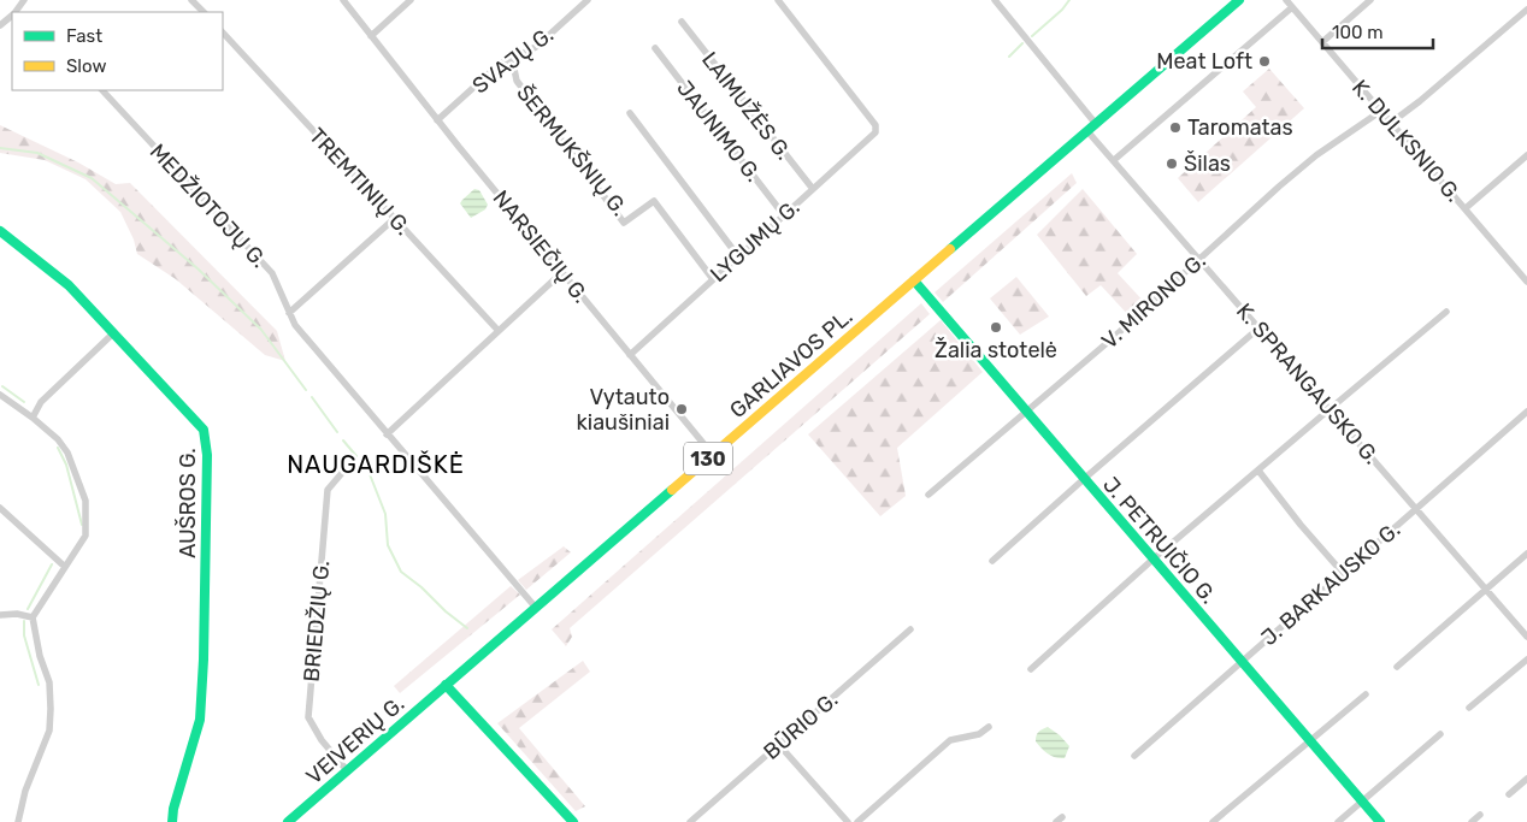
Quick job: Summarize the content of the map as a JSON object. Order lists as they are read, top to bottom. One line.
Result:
{"streets":{"street":["SVAJŲ G.","LAIMUŽĖS G.","JAUNIMO G.","K. DULKSNIO G.","ŠERMUKŠNIŲ G.","TREMTINIŲ G.","MEDŽIOTOJŲ G.","LYGUMŲ G.","NARSIEČIŲ G.","V. MIRONO G.","GARLIAVOS PL.","K. SPRANGAUSKO G.","130","AUŠROS G.","J. PETRUIČIO G.","J. BARKAUSKO G.","BRIEDŽIŲ G.","BŪRIO G.","VEIVERIŲ G."]},"crossings":[["SVAJŲ G.","ŠERMUKŠNIŲ G."],["SVAJŲ G.","NARSIEČIŲ G."],["LAIMUŽĖS G.","LYGUMŲ G."],["JAUNIMO G.","LYGUMŲ G."],["K. DULKSNIO G.","V. MIRONO G."],["ŠERMUKŠNIŲ G.","LYGUMŲ G."],["MEDŽIOTOJŲ G.","GARLIAVOS PL."],["LYGUMŲ G.","NARSIEČIŲ G."],["NARSIEČIŲ G.","GARLIAVOS PL."],["V. MIRONO G.","K. SPRANGAUSKO G."],["V. MIRONO G.","J. PETRUIČIO G."],["GARLIAVOS PL.","K. SPRANGAUSKO G."],["GARLIAVOS PL.","J. PETRUIČIO G."],["GARLIAVOS PL.","VEIVERIŲ G."],["K. SPRANGAUSKO G.","J. BARKAUSKO G."],["J. PETRUIČIO G.","J. BARKAUSKO G."],["BRIEDŽIŲ G.","VEIVERIŲ G."]],"districts":["NAUGARDIŠKĖ"],"places":["Meat Loft","Taromatas","Šilas","Žalia stotelė","Vytauto kiaušiniai"],"legend":["Fast","Slow"],"scale_bar":"100 m"}
